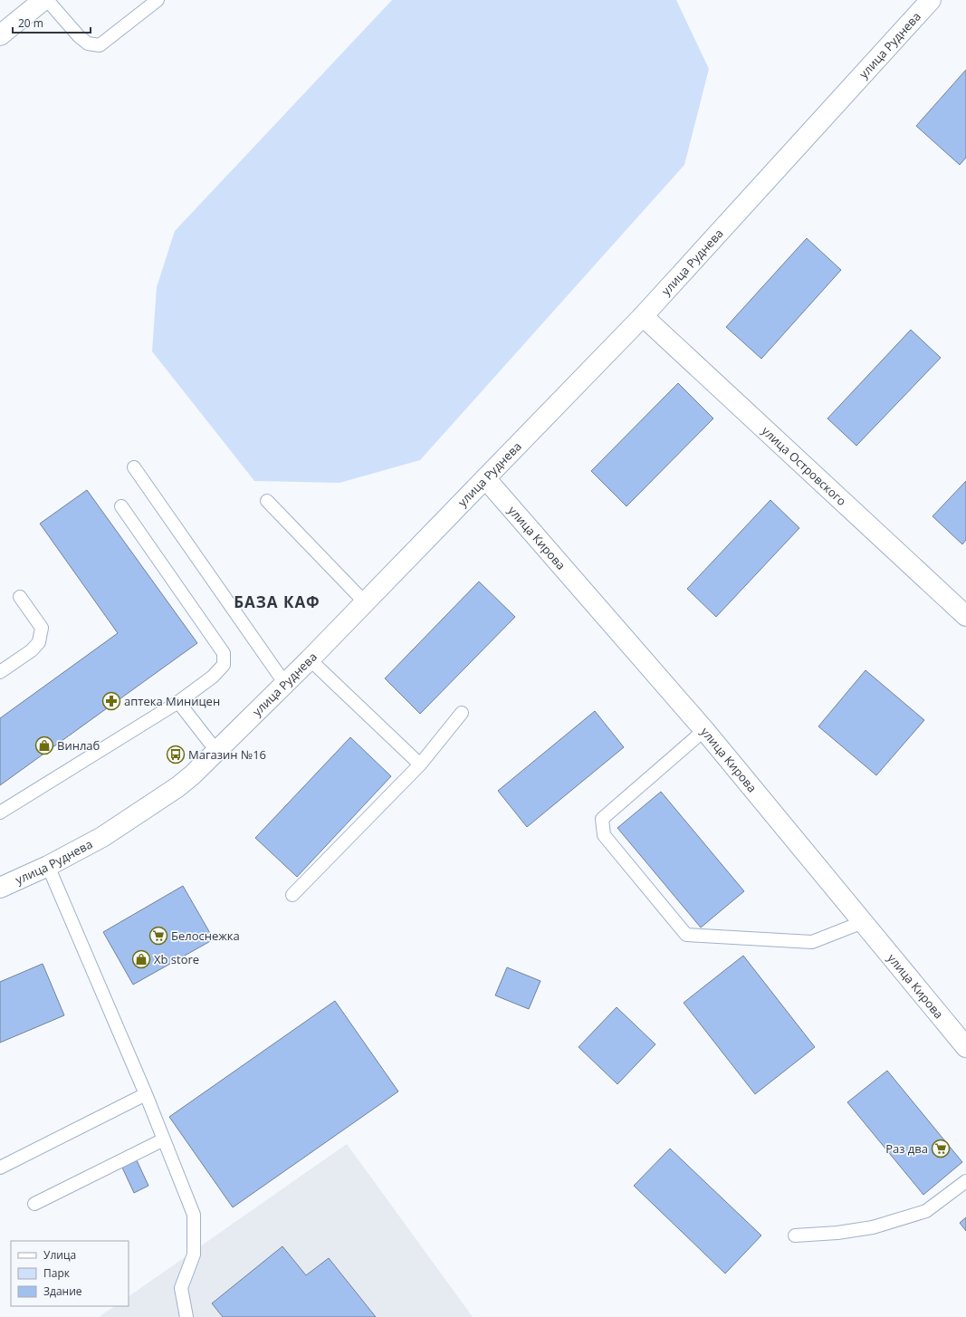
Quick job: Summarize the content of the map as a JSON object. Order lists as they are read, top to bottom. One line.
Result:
{"streets":{"main road":["улица Руднева","улица Островского","улица Кирова"]},"crossings":[["улица Руднева","улица Островского"],["улица Руднева","улица Кирова"]],"districts":["БАЗА КАФ"],"places":{"pharmacy":["аптека Миницен"],"shop":["Винлаб","Xb store"],"bus stop":["Магазин №16"],"supermarket":["Белоснежка","Раз два"]},"legend":["Улица","Парк","Здание"],"scale_bar":"20 m"}
